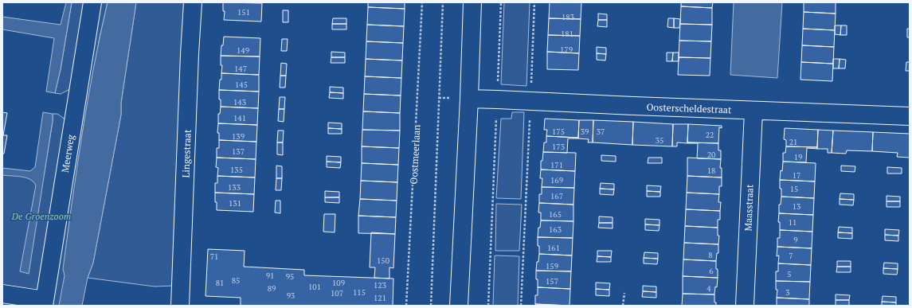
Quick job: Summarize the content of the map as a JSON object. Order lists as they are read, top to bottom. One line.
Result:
{"streets":{"street":["Oosterscheldestraat","Meerweg","Lingestraat","Maasstraat"],"path":["Oostmeerlaan"]},"crossings":[["Oosterscheldestraat","Maasstraat"]],"parks":["De Groenzoom"],"house_numbers":["151","183","181","179","149","147","145","143","141","175","39","37","22","139","35","21","173","137","20","19","171","135","18","17","169","133","15","167","131","13","165","11","163","9","161","8","7","71","150","159","6","5","91","95","85","157","81","109","123","101","89","4","115","3","107","93","121"]}
